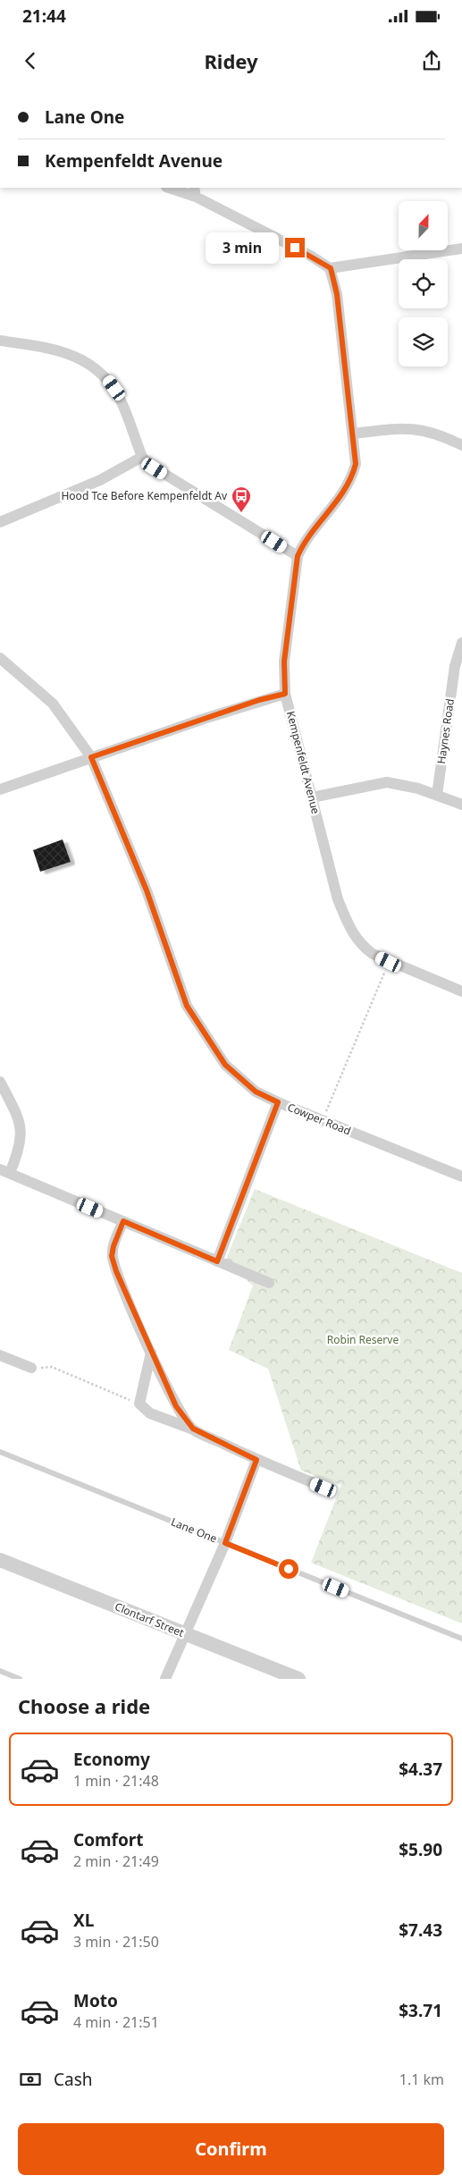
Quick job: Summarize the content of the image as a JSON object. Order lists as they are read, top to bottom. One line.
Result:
{"streets":{"street":["Haynes Road","Kempenfeldt Avenue","Cowper Road","Clontarf Street"],"lane":["Lane One"]},"parks":["Robin Reserve"],"places":{"bus stop":["Hood Tce Before Kempenfeldt Av"]},"north":"top","page":{"status":"21:44","header":"Ridey","banner":["Lane One","Kempenfeldt Avenue"],"bubble":"3 min","heading":"Choose a ride","list":[{"name":"Economy","note":"1 min · 21:48","value":"$4.37"},{"name":"Comfort","note":"2 min · 21:49","value":"$5.90"},{"name":"XL","note":"3 min · 21:50","value":"$7.43"},{"name":"Moto","note":"4 min · 21:51","value":"$3.71"}],"pay":["Cash","1.1 km"],"buttons":"Confirm"}}
